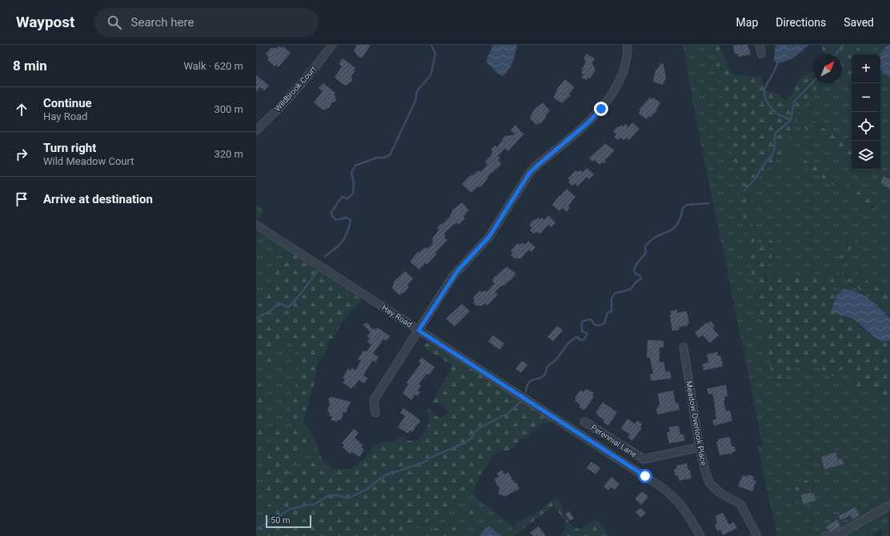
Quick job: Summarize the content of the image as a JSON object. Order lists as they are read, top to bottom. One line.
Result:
{"streets":{"street":["Wildbrook Court","Hay Road","Meadow Overlook Place","Perennial Lane"]},"crossings":[["Meadow Overlook Place","Perennial Lane"]],"scale_bar":"50 m","north":"top right","page":{"header":"Waypost","search":"Search here","nav":["Map","Directions","Saved"],"heading":["8 min","Walk · 620 m"],"map_buttons":["+","−"],"list":[["Continue","Hay Road","300 m"],["Turn right","Wild Meadow Court","320 m"],"Arrive at destination"],"scale":"50 m"}}
